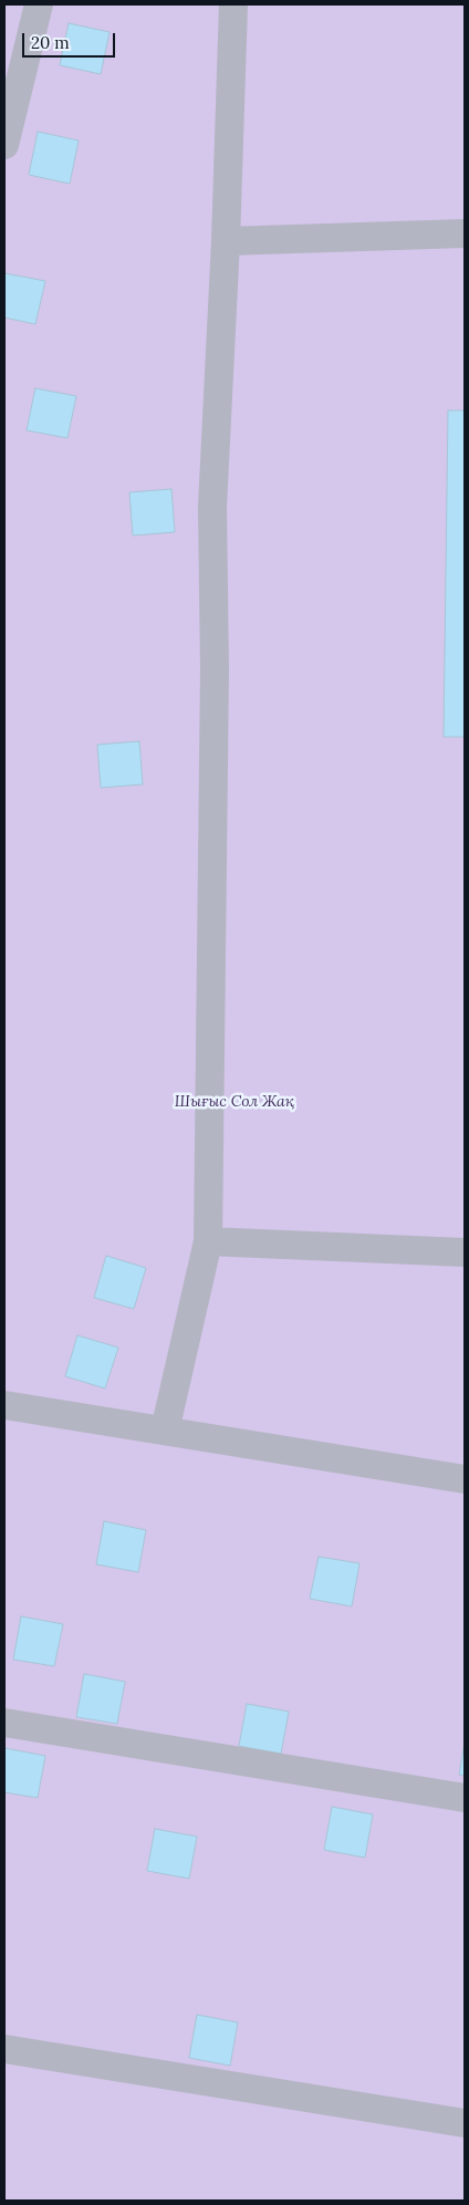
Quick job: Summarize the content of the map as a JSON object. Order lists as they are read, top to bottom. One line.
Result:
{"parks":["Шығыс Сол Жақ"],"scale_bar":"20 m"}
